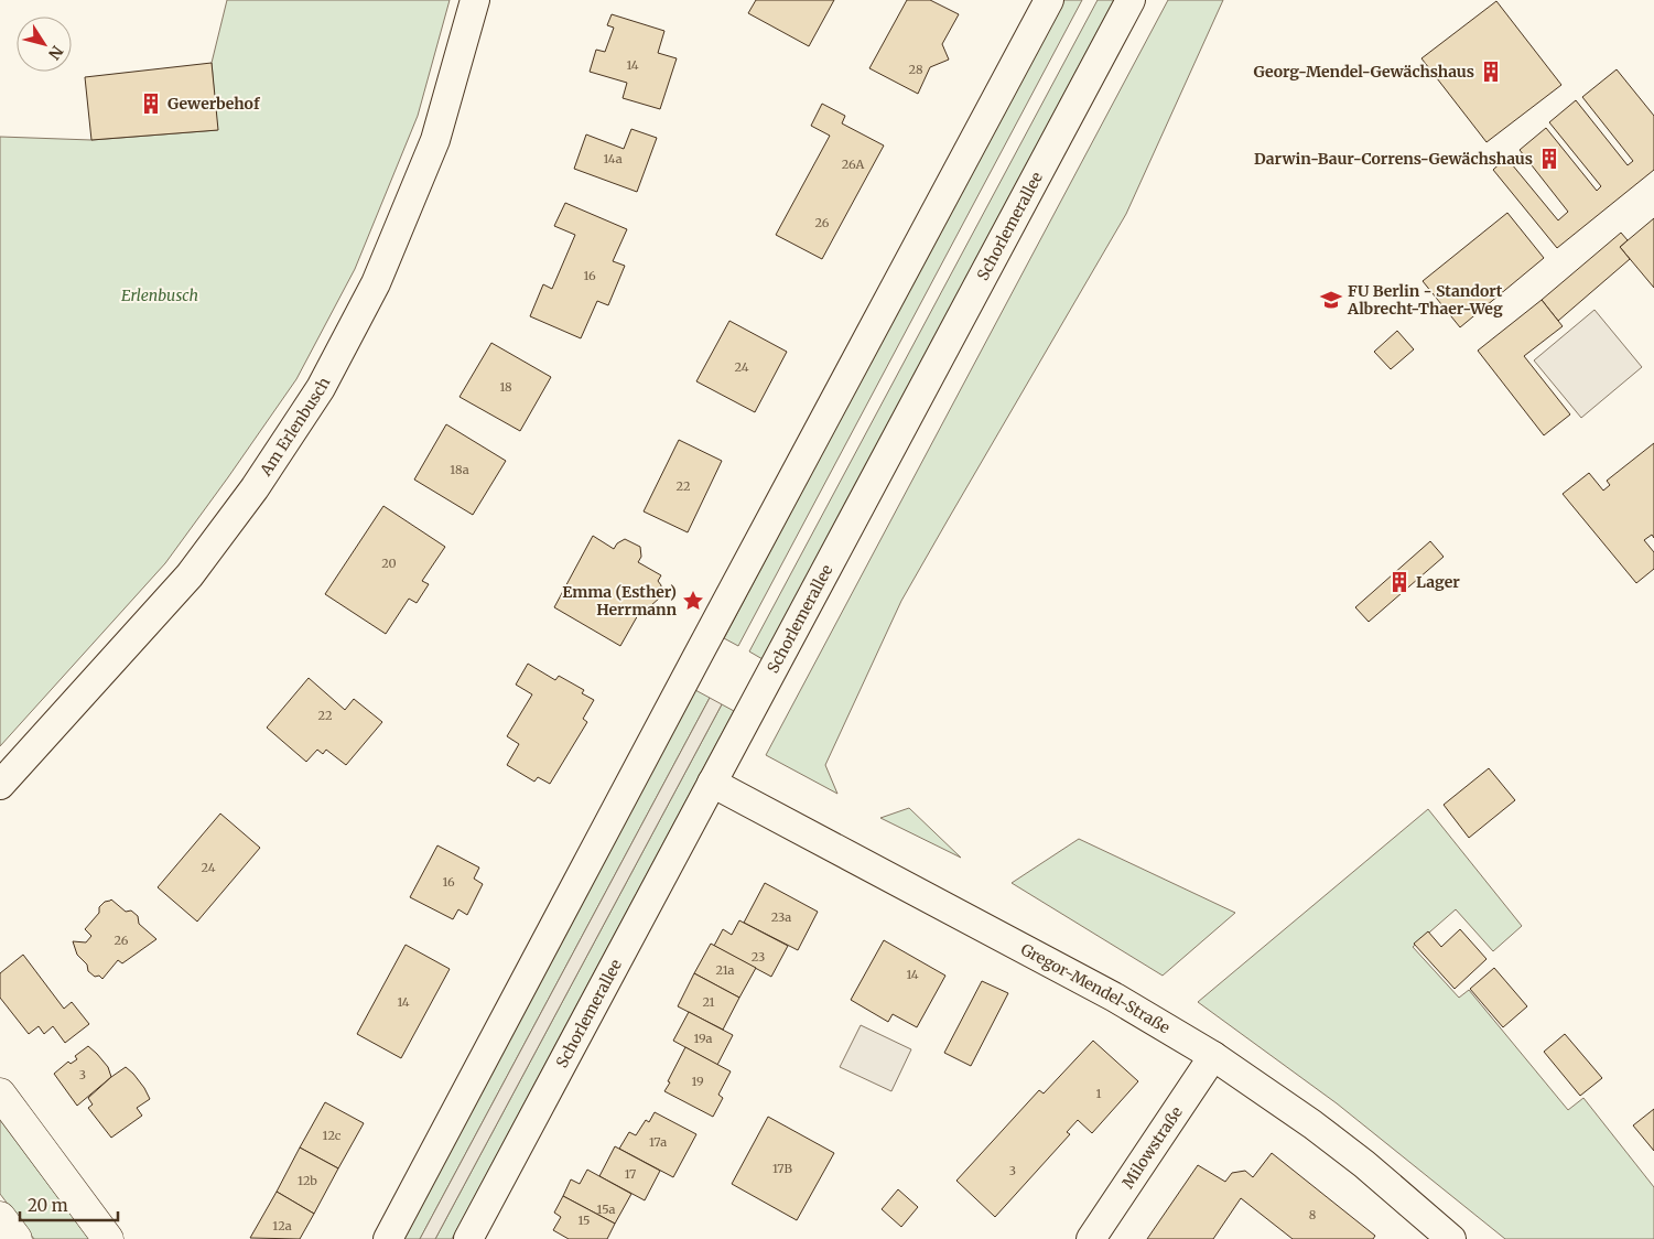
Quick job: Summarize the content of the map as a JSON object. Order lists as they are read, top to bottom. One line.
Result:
{"streets":{"street":["Schorlemerallee","Am Erlenbusch","Gregor-Mendel-Straße","Milowstraße"]},"crossings":[["Schorlemerallee","Gregor-Mendel-Straße"],["Gregor-Mendel-Straße","Milowstraße"]],"parks":["Erlenbusch"],"places":{"building":["Georg-Mendel-Gewächshaus","Gewerbehof","Darwin-Baur-Correns-Gewächshaus","Lager"],"school or university":["FU Berlin - Standort Albrecht-Thaer-Weg"],"place":["Emma (Esther) Herrmann"]},"house_numbers":["14","28","14a","26A","26","16","24","18","18a","22","20","22","24","16","23a","26","23","21a","14","14","21","19a","3","19","1","12c","17a","17B","3","17","12b","15a","8","15","12a"],"scale_bar":"20 m","north":"bottom right"}
